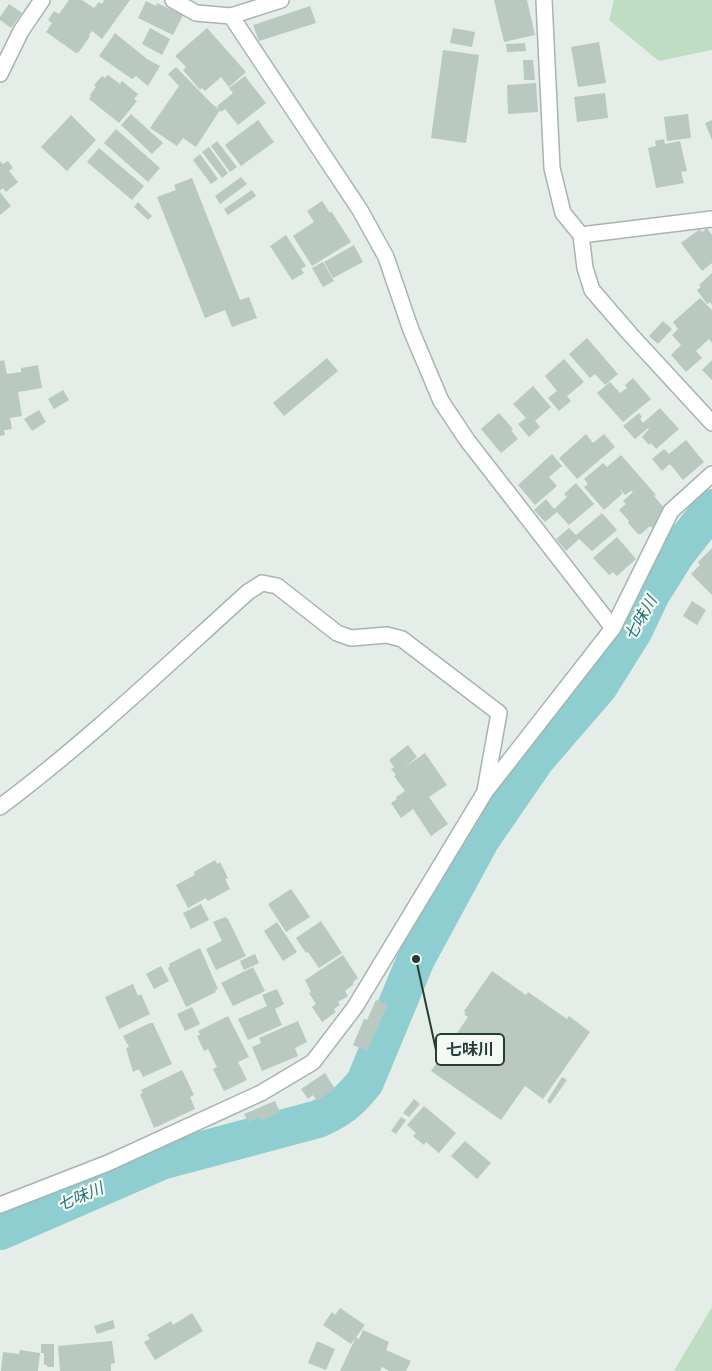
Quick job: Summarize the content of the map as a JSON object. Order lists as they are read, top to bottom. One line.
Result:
{"water":["七味川"],"places":["七味川"]}
